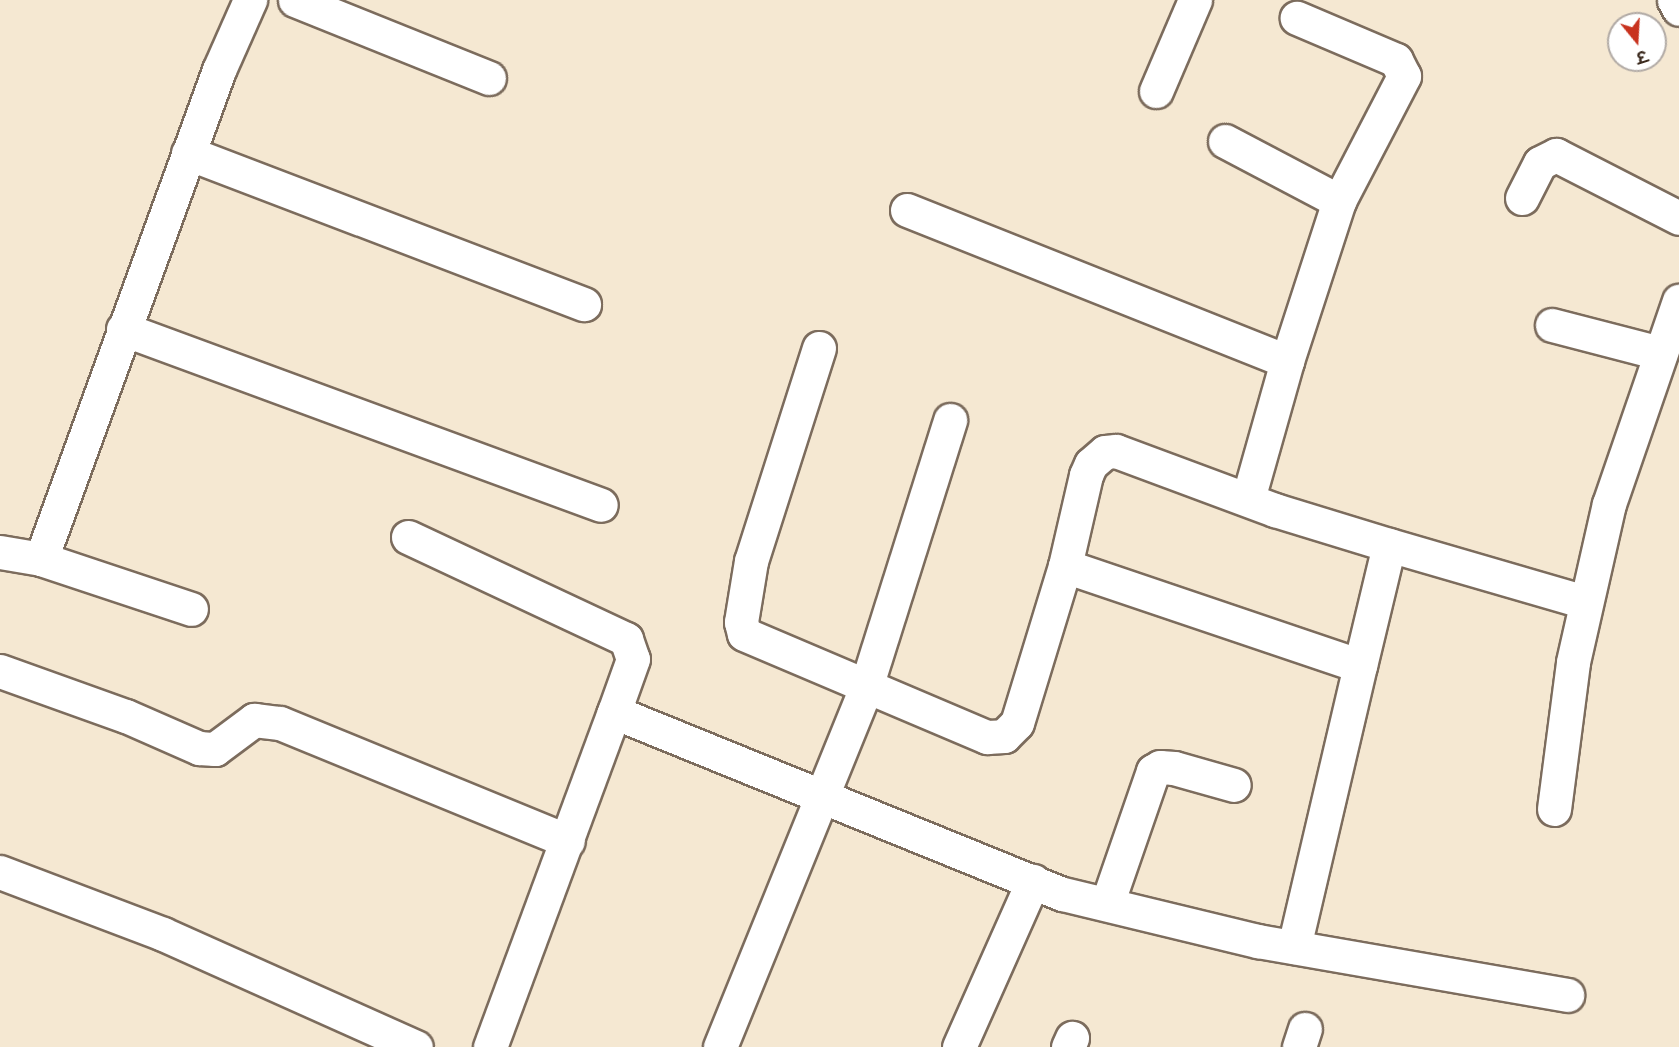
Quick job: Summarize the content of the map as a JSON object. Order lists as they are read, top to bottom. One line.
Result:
{"north":"bottom"}
